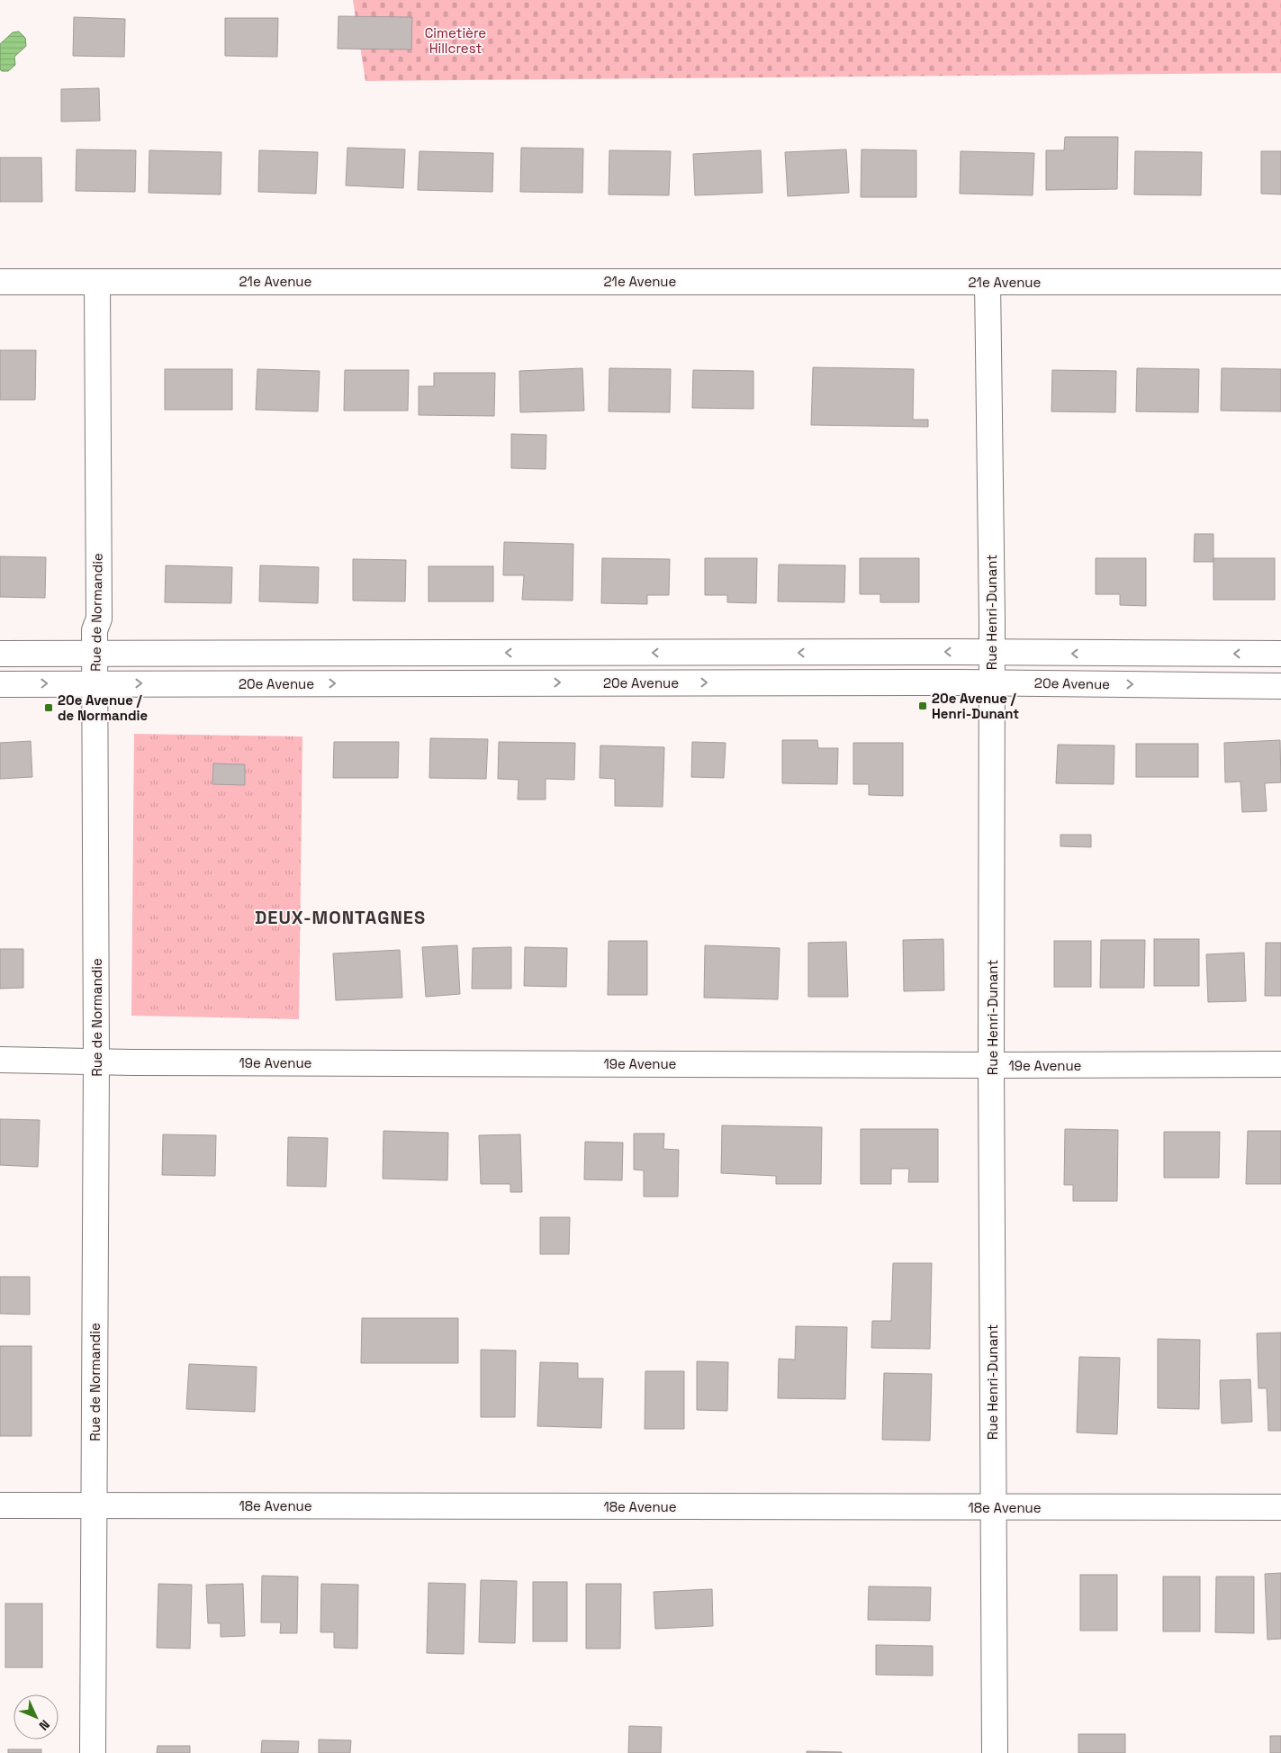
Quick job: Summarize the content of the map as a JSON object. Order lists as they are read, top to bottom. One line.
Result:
{"streets":{"street":["21e Avenue","Rue de Normandie","Rue Henri-Dunant","20e Avenue","19e Avenue","18e Avenue"]},"crossings":[["21e Avenue","Rue de Normandie"],["21e Avenue","Rue Henri-Dunant"],["Rue de Normandie","20e Avenue"],["Rue de Normandie","19e Avenue"],["Rue de Normandie","18e Avenue"],["Rue Henri-Dunant","20e Avenue"],["Rue Henri-Dunant","19e Avenue"],["Rue Henri-Dunant","18e Avenue"]],"districts":["DEUX-MONTAGNES"],"parks":["Cimetière Hillcrest"],"places":{"transit":["20e Avenue / Henri-Dunant","20e Avenue / de Normandie"]},"north":"bottom right"}
